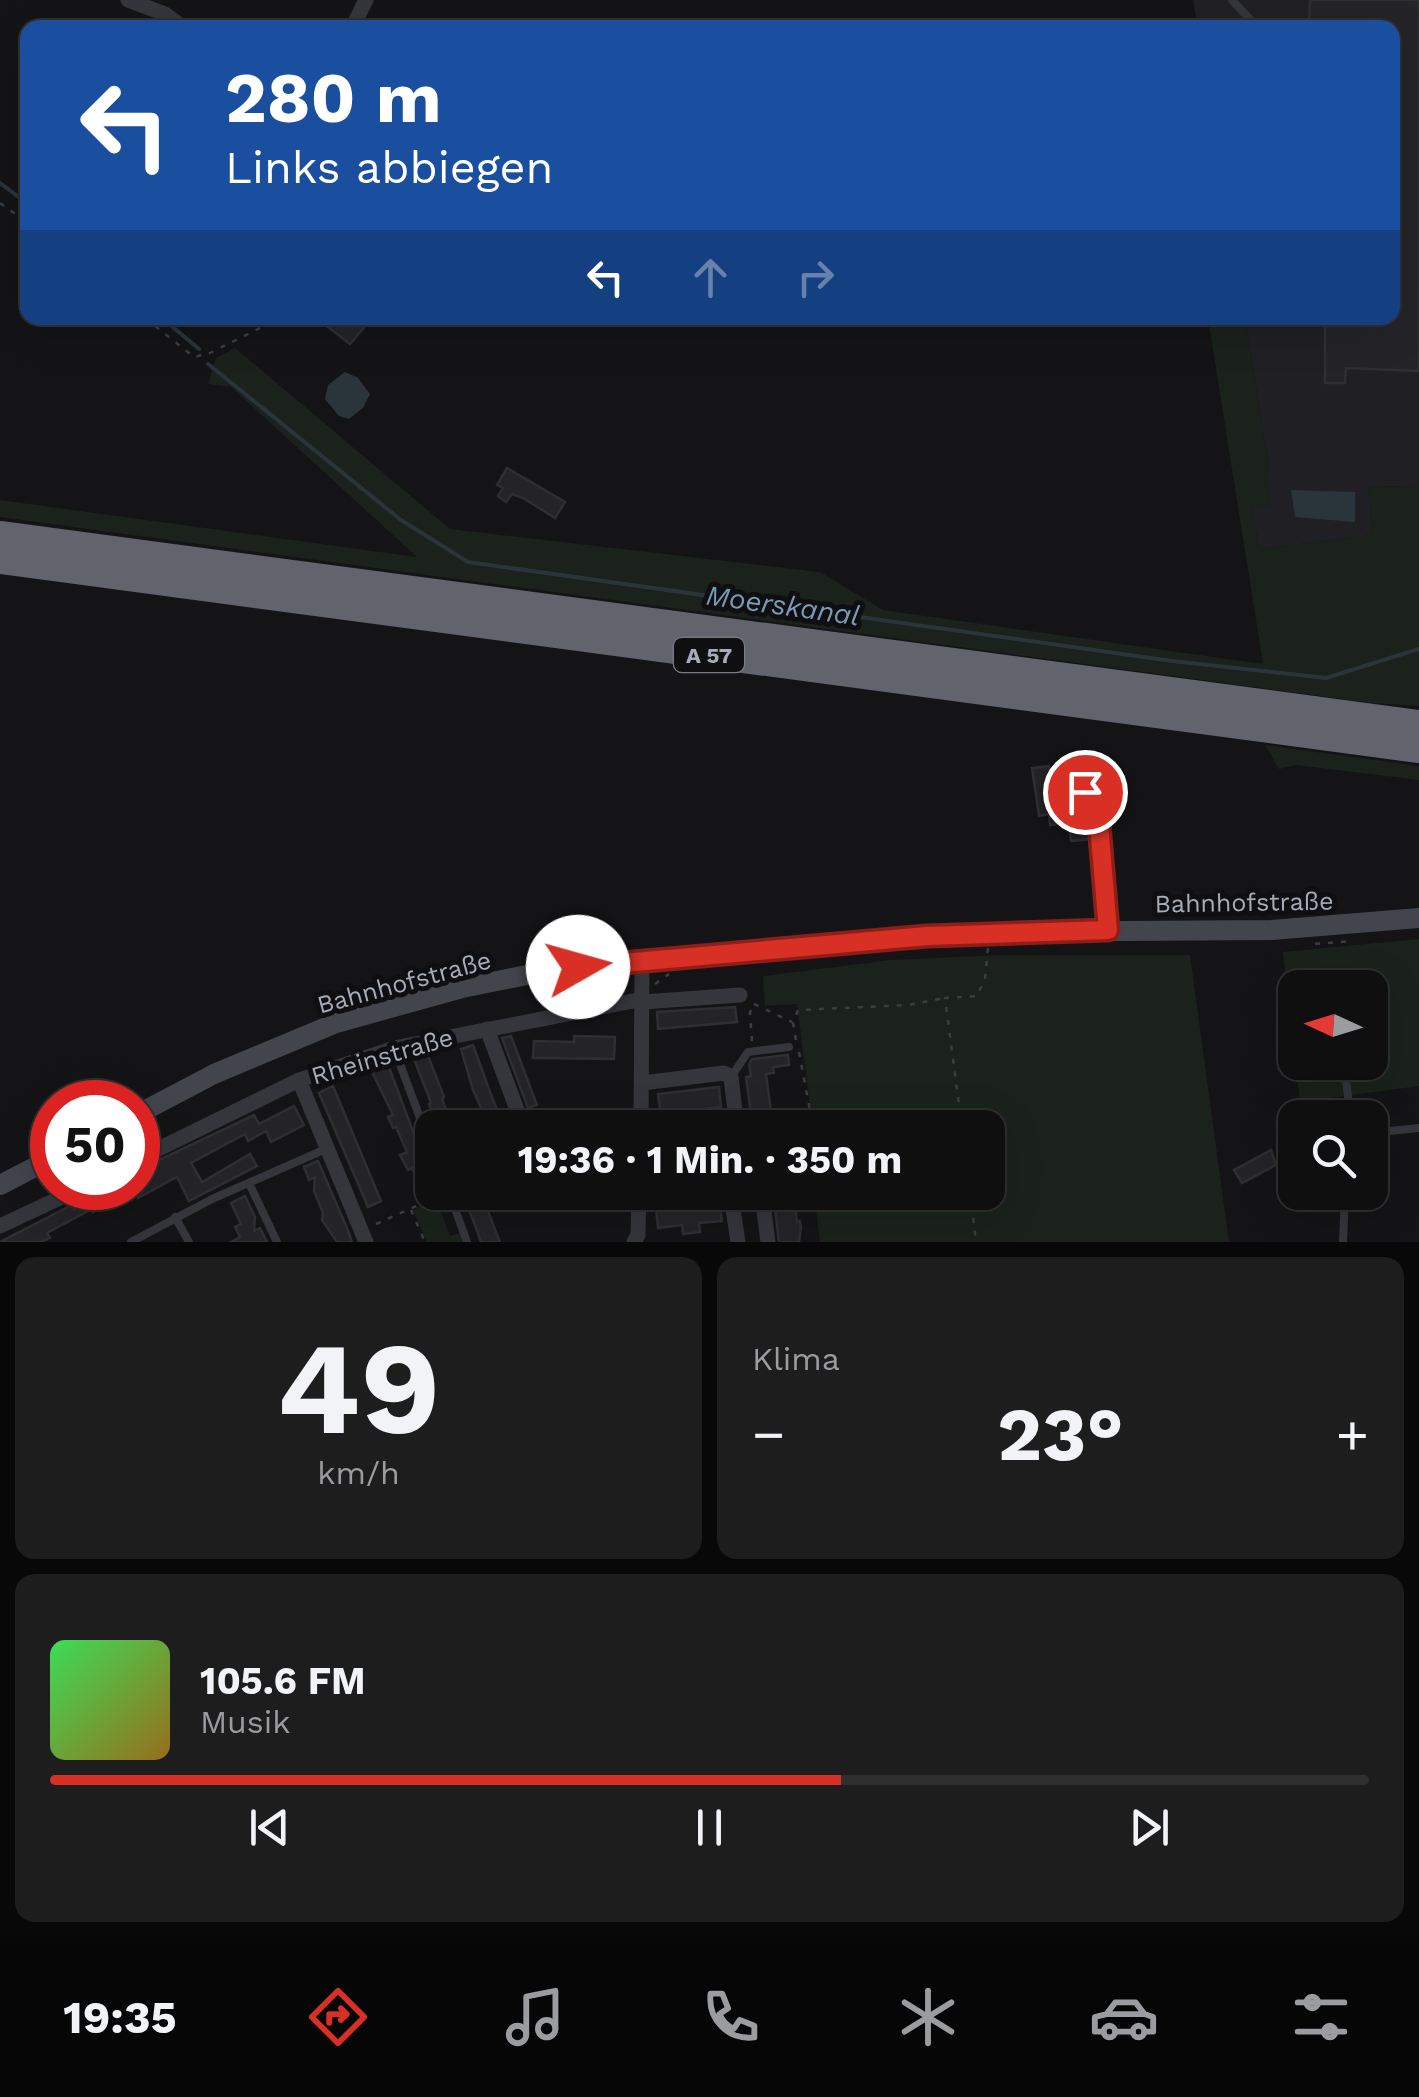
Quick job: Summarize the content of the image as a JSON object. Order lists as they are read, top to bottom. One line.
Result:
{"streets":{"highway":["A 57"],"main road":["Bahnhofstraße"],"street":["Rheinstraße"]},"water":["Moerskanal"],"north":"left","page":{"turn":["280 m","Links abbiegen"],"limit":"50","trip":"19:36 · 1 Min. · 350 m","tile":[["49","km/h"],"Klima"],"heat":["−","23°","+"],"song":["105.6 FM","Musik"],"tabs":"19:35"}}
